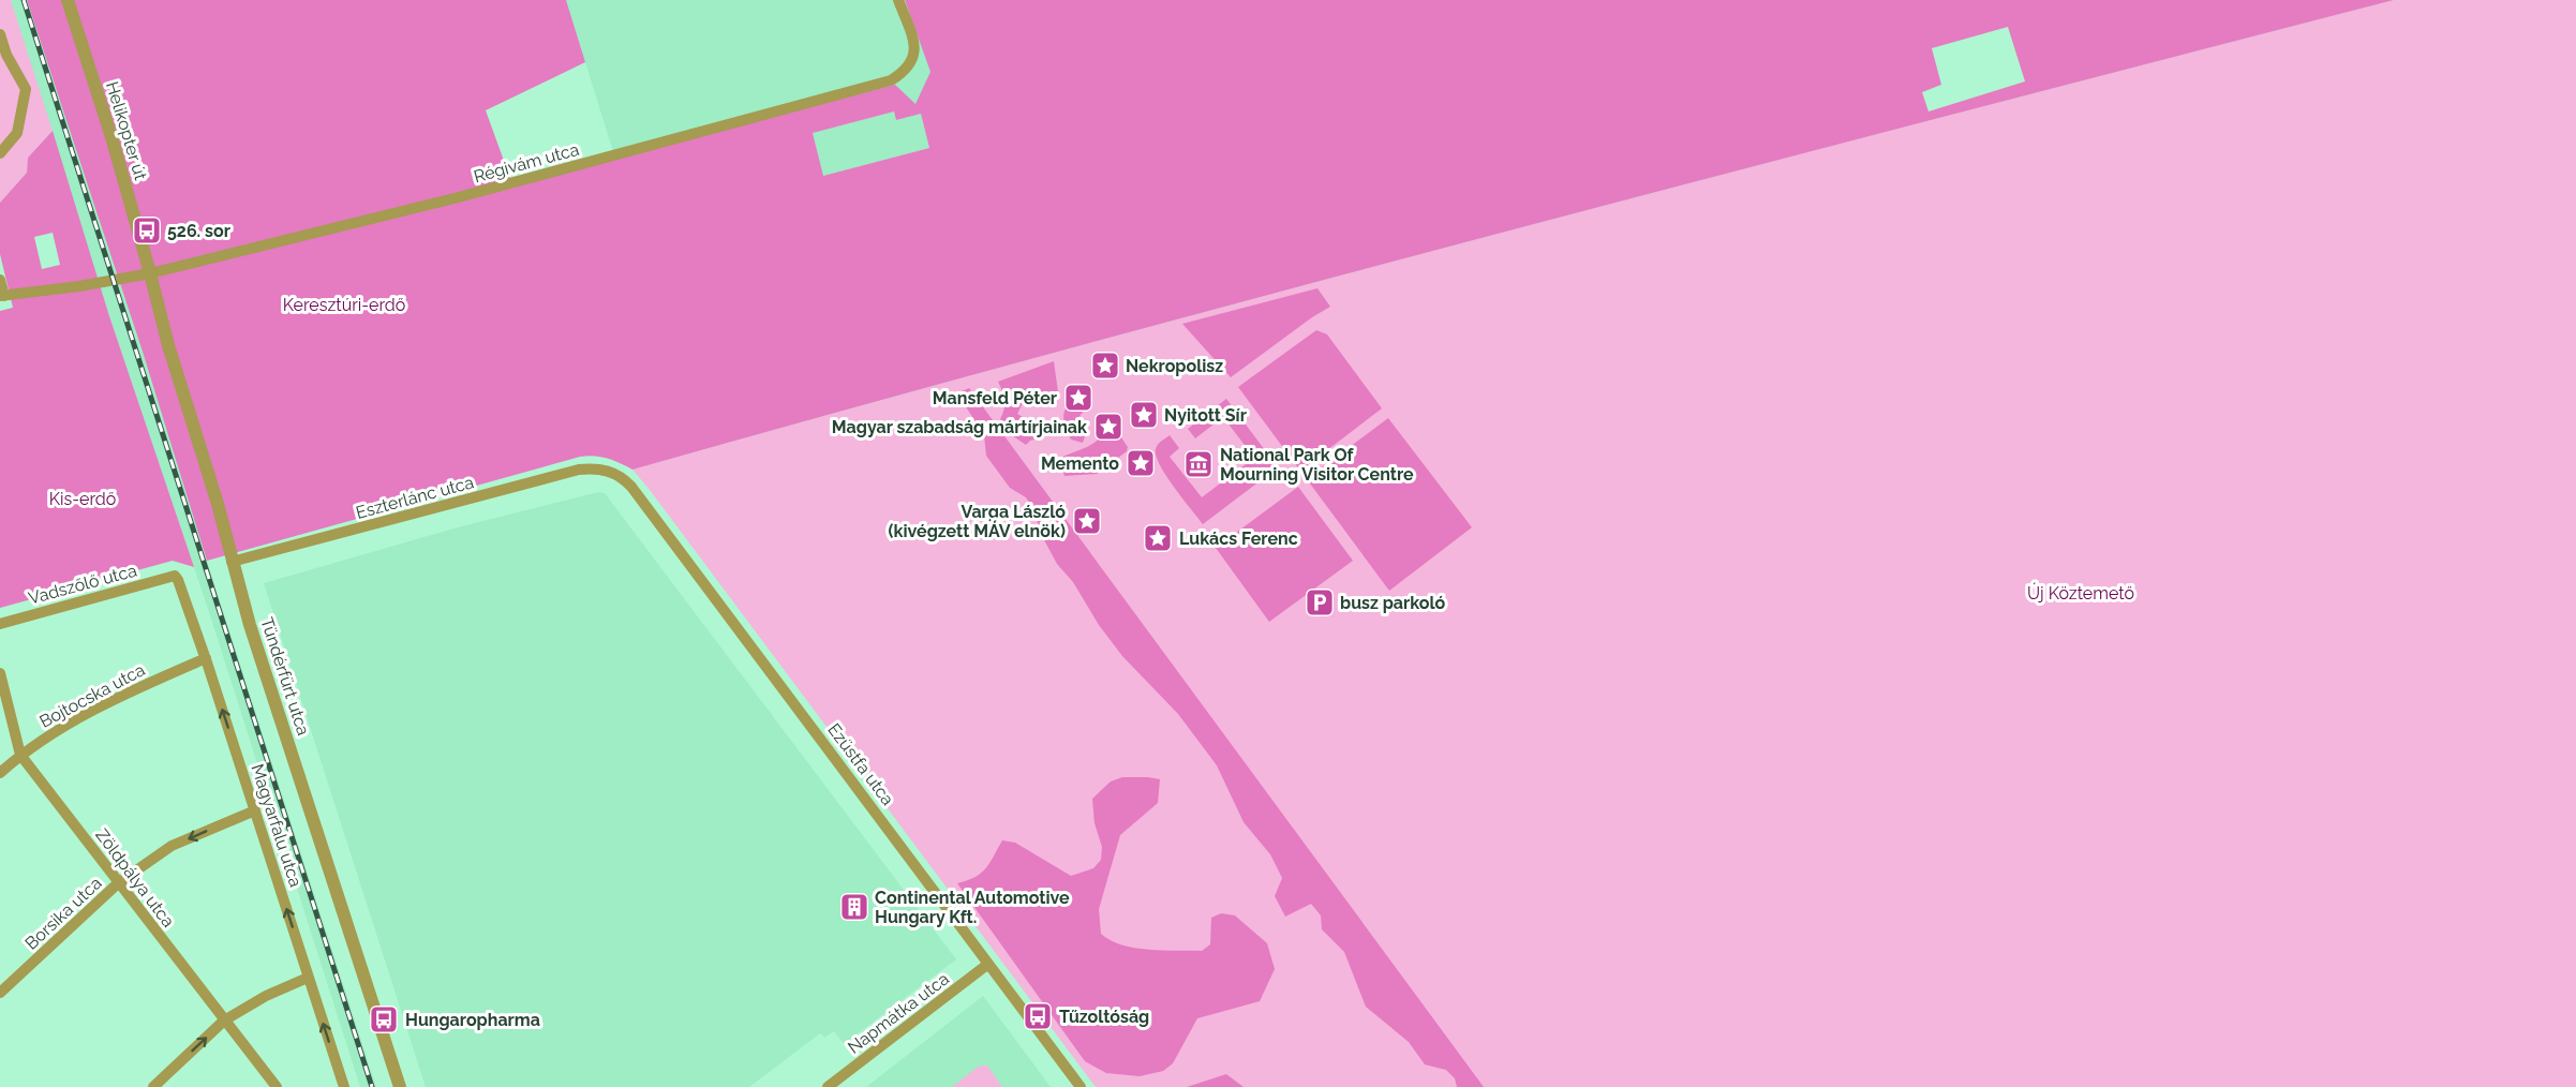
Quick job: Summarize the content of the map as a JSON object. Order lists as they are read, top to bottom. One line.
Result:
{"streets":{"street":["Helikopter út","Régivám utca","Eszterlánc utca","Vadszőlő utca","Tündérfürt utca","Bojtocska utca","Ezüstfa utca","Magyarfalu utca","Zöldpálya utca","Borsika utca","Napmátka utca"]},"crossings":[["Helikopter út","Régivám utca"],["Helikopter út","Tündérfürt utca"],["Régivám utca","Tündérfürt utca"],["Eszterlánc utca","Tündérfürt utca"],["Eszterlánc utca","Ezüstfa utca"],["Vadszőlő utca","Magyarfalu utca"],["Bojtocska utca","Magyarfalu utca"],["Bojtocska utca","Zöldpálya utca"],["Ezüstfa utca","Napmátka utca"],["Magyarfalu utca","Borsika utca"],["Zöldpálya utca","Borsika utca"]],"one_way":["Magyarfalu utca","Borsika utca"],"parks":["Keresztúri-erdő","Kis-erdő","Új Köztemető"],"places":{"bus stop":["526. sor","Tűzoltóság","Hungaropharma"],"place":["Nekropolisz","Mansfeld Péter","Nyitott Sír","Magyar szabadság mártírjainak","Memento","Varga László (kivégzett MÁV elnök)","Lukács Ferenc"],"museum":["National Park Of Mourning Visitor Centre"],"parking":["busz parkoló"],"building":["Continental Automotive Hungary Kft."]}}
